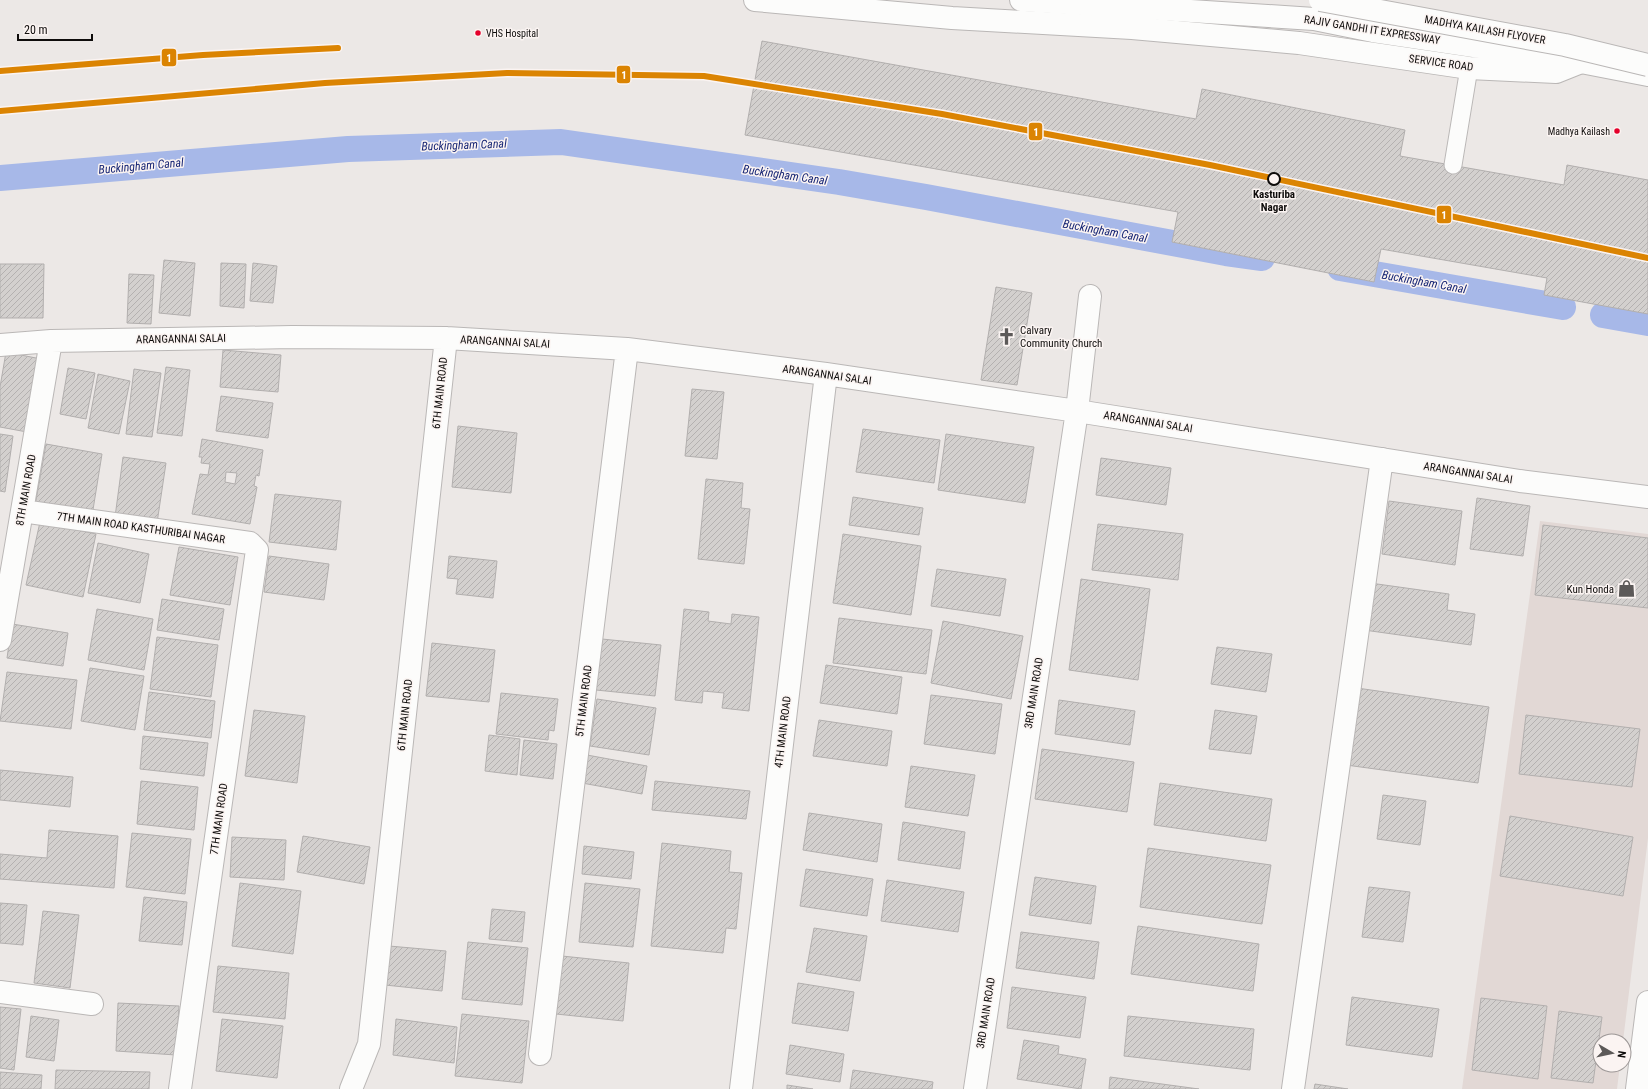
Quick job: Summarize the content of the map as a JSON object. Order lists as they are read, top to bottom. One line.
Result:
{"streets":{"street":["RAJIV GANDHI IT EXPRESSWAY","MADHYA KAILASH FLYOVER","SERVICE ROAD","ARANGANNAI SALAI","6TH MAIN ROAD","8TH MAIN ROAD","7TH MAIN ROAD KASTHURIBAI NAGAR","3RD MAIN ROAD","5TH MAIN ROAD","4TH MAIN ROAD","7TH MAIN ROAD"]},"crossings":[["RAJIV GANDHI IT EXPRESSWAY","MADHYA KAILASH FLYOVER"],["RAJIV GANDHI IT EXPRESSWAY","SERVICE ROAD"],["ARANGANNAI SALAI","6TH MAIN ROAD"],["ARANGANNAI SALAI","8TH MAIN ROAD"],["ARANGANNAI SALAI","3RD MAIN ROAD"],["ARANGANNAI SALAI","5TH MAIN ROAD"],["ARANGANNAI SALAI","4TH MAIN ROAD"],["8TH MAIN ROAD","7TH MAIN ROAD KASTHURIBAI NAGAR"],["7TH MAIN ROAD KASTHURIBAI NAGAR","7TH MAIN ROAD"]],"water":["Buckingham Canal"],"places":{"other":["VHS Hospital","Madhya Kailash","Kasturiba Nagar"],"church":["Calvary Community Church"],"shop":["Kun Honda"]},"lines":["transit line 1"],"scale_bar":"20 m","north":"right"}
